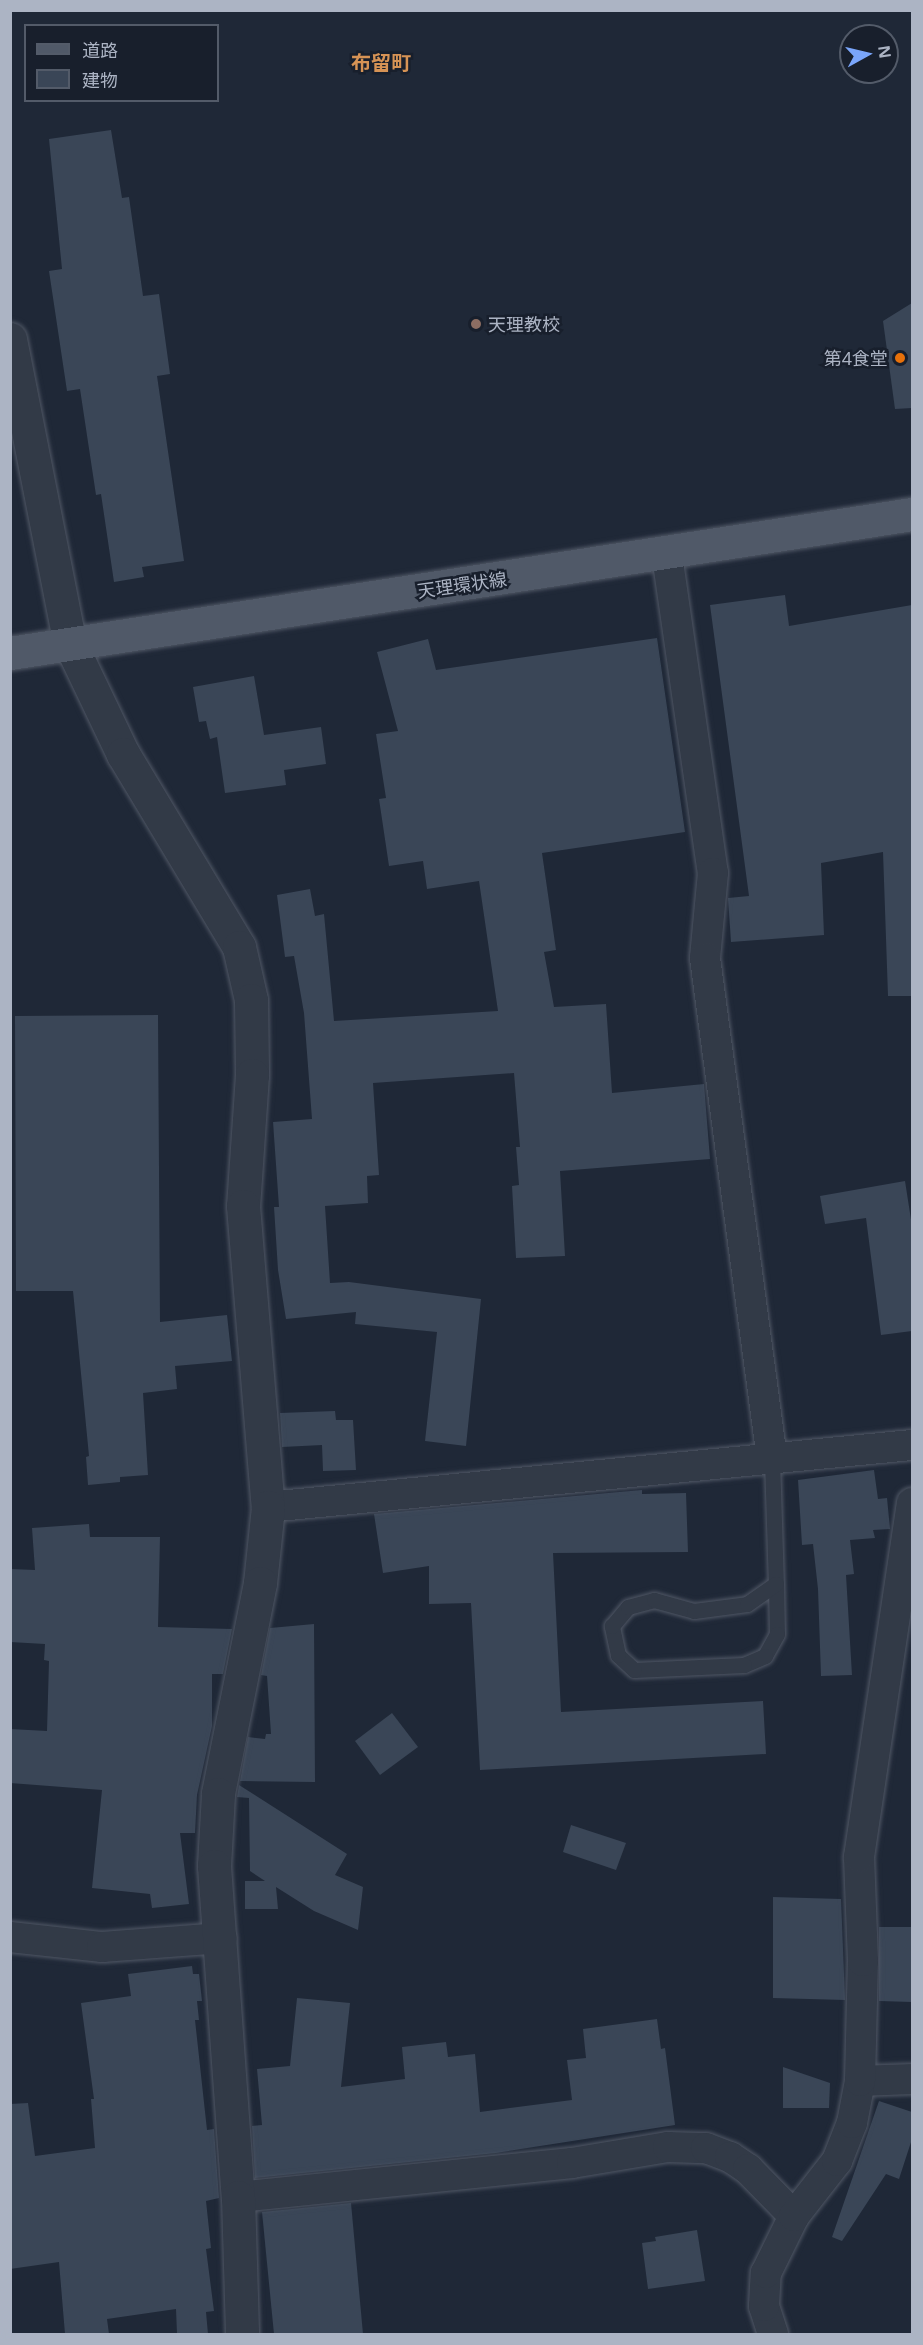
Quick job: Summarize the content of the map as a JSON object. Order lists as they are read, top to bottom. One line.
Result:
{"streets":{"main road":["天理環状線"]},"districts":["布留町"],"places":["天理教校","第4食堂"],"legend":["道路","建物"],"north":"right"}
